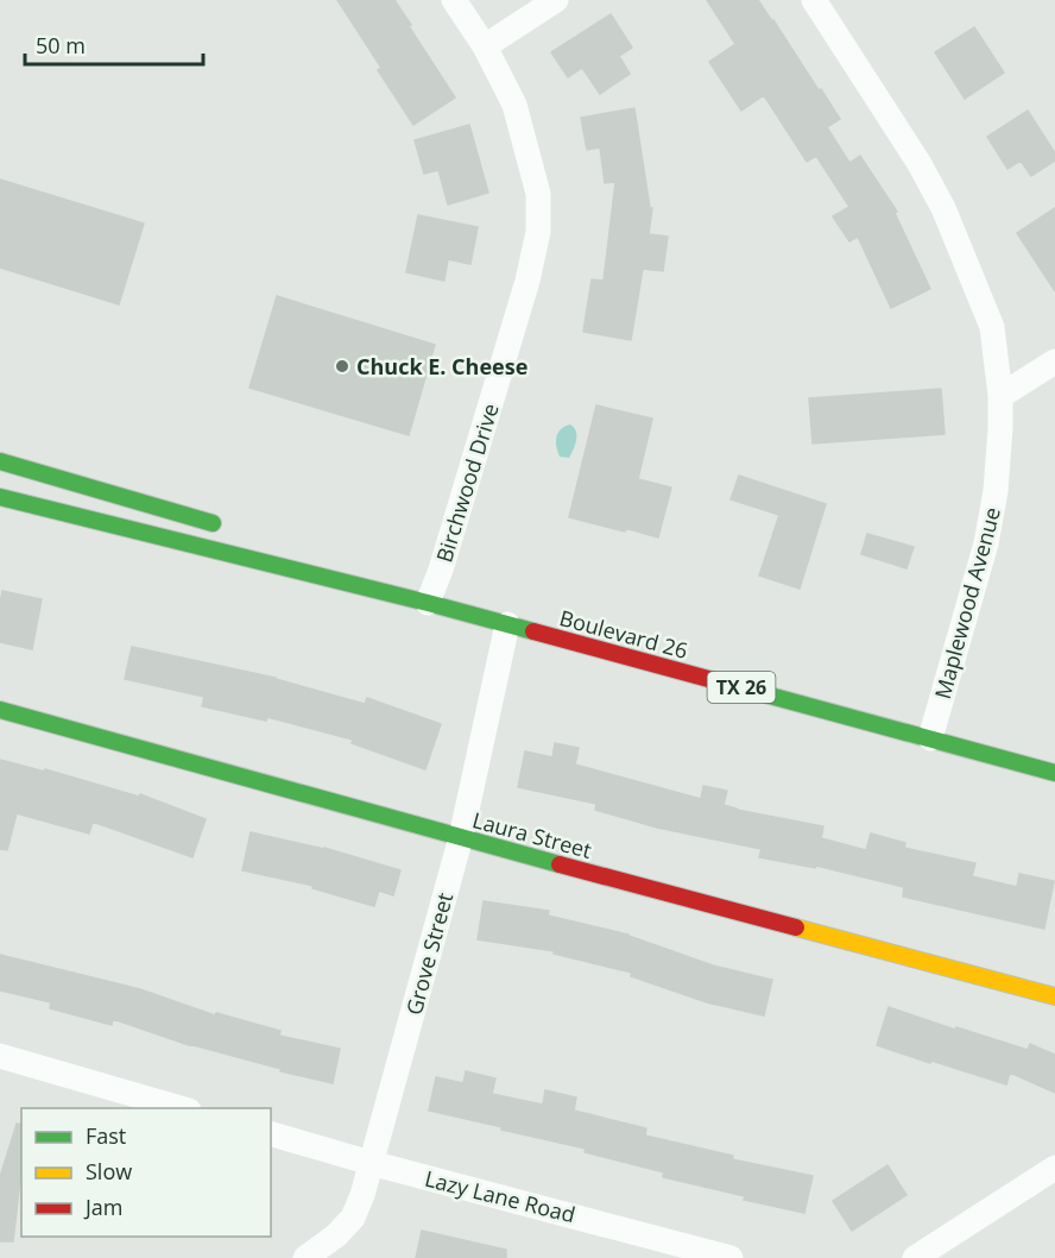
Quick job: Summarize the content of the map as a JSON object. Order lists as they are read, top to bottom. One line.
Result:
{"streets":{"main road":["Boulevard 26","TX 26","Laura Street"],"street":["Birchwood Drive","Maplewood Avenue","Grove Street","Lazy Lane Road"]},"crossings":[["Birchwood Drive","Boulevard 26"],["Maplewood Avenue","Boulevard 26"],["Boulevard 26","Grove Street"],["Laura Street","Grove Street"],["Grove Street","Lazy Lane Road"]],"places":["Chuck E. Cheese"],"legend":["Fast","Slow","Jam"],"scale_bar":"50 m"}
